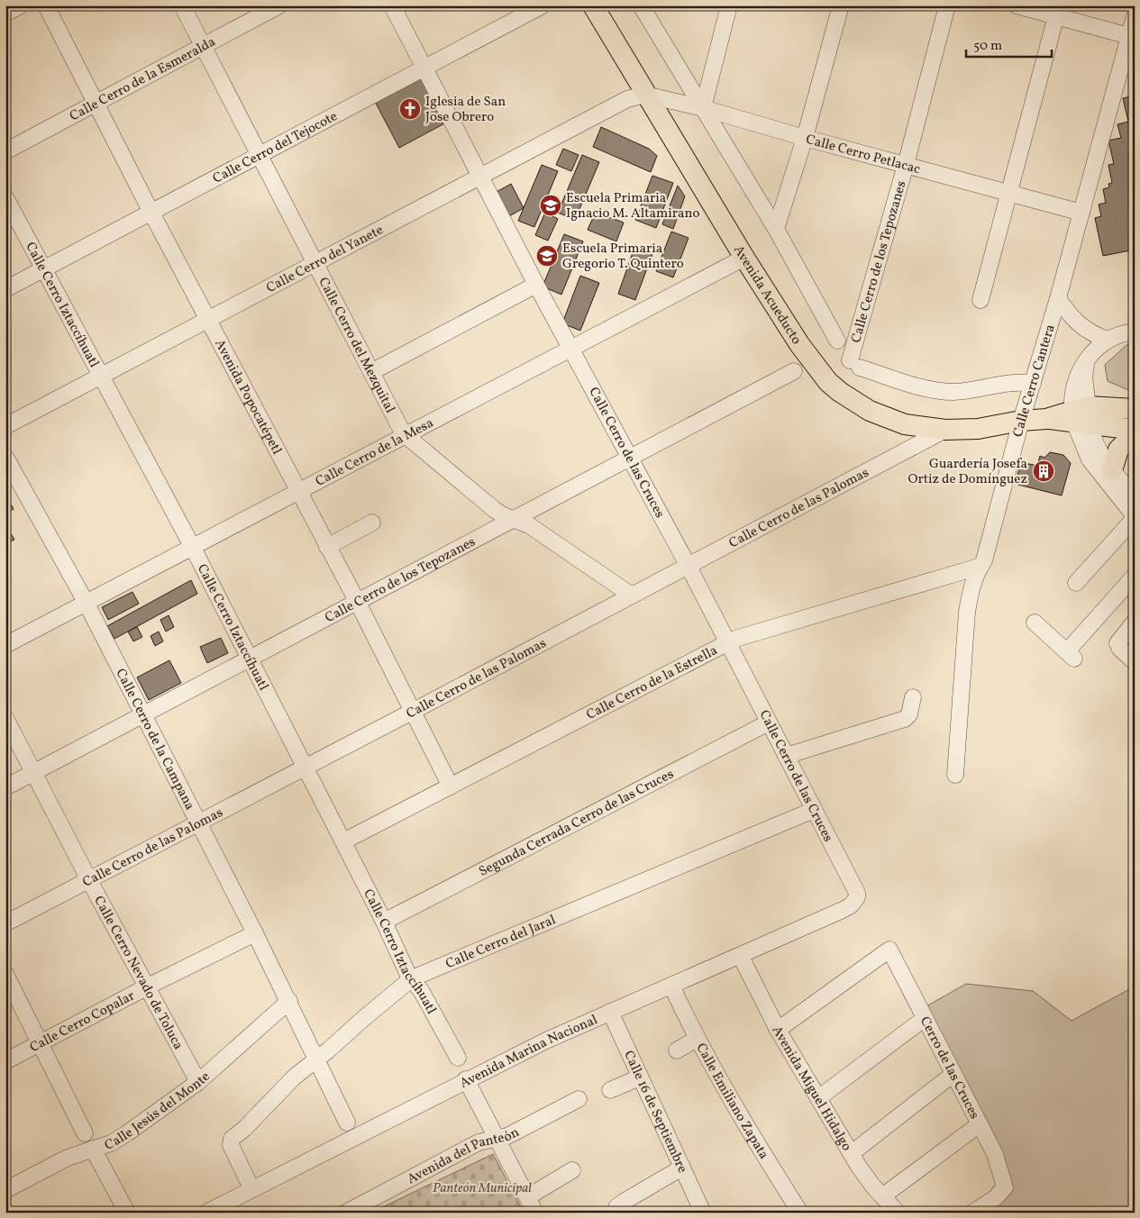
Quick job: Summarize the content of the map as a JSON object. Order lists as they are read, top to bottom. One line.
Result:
{"streets":{"main road":["Avenida Acueducto"],"street":["Calle Cerro de la Esmeralda","Calle Cerro del Tejocote","Calle Cerro Petlacac","Calle Cerro del Yanete","Calle Cerro de los Tepozanes","Calle Cerro Iztaccíhuatl","Calle Cerro del Mezquital","Calle Cerro Cantera","Avenida Popocatépetl","Calle Cerro de la Mesa","Calle Cerro de las Cruces","Calle Cerro de las Palomas","Calle Cerro de la Estrella","Calle Cerro de la Campana","Segunda Cerrada Cerro de las Cruces","Calle Cerro del Jaral","Calle Cerro Nevado de Toluca","Calle Cerro Copalar","Avenida Marina Nacional","Cerro de las Cruces","Avenida Miguel Hidalgo","Calle Emiliano Zapata","Calle Jesús del Monte","Calle 16 de Septiembre","Avenida del Panteón"]},"crossings":[["Calle Cerro de la Esmeralda","Calle Cerro del Mezquital"],["Calle Cerro de la Esmeralda","Avenida Popocatépetl"],["Calle Cerro del Tejocote","Calle Cerro Iztaccíhuatl"],["Calle Cerro del Tejocote","Calle Cerro del Mezquital"],["Calle Cerro del Tejocote","Avenida Popocatépetl"],["Calle Cerro del Tejocote","Calle Cerro de las Cruces"],["Calle Cerro Petlacac","Calle Cerro del Yanete"],["Calle Cerro Petlacac","Calle Cerro de los Tepozanes"],["Calle Cerro Petlacac","Avenida Acueducto"],["Calle Cerro Petlacac","Calle Cerro Cantera"],["Calle Cerro del Yanete","Avenida Acueducto"],["Calle Cerro del Yanete","Calle Cerro Iztaccíhuatl"],["Calle Cerro del Yanete","Calle Cerro del Mezquital"],["Calle Cerro del Yanete","Avenida Popocatépetl"],["Calle Cerro del Yanete","Calle Cerro de las Cruces"],["Calle Cerro de los Tepozanes","Calle Cerro Iztaccíhuatl"],["Calle Cerro de los Tepozanes","Calle Cerro del Mezquital"],["Calle Cerro de los Tepozanes","Calle Cerro Cantera"],["Calle Cerro de los Tepozanes","Avenida Popocatépetl"],["Calle Cerro de los Tepozanes","Calle Cerro de las Cruces"],["Calle Cerro de los Tepozanes","Calle Cerro de la Campana"],["Calle Cerro de los Tepozanes","Calle Cerro Nevado de Toluca"],["Avenida Acueducto","Calle Cerro Cantera"],["Avenida Acueducto","Calle Cerro de la Mesa"],["Avenida Acueducto","Calle Cerro de las Palomas"],["Calle Cerro Iztaccíhuatl","Calle Cerro de la Mesa"],["Calle Cerro Iztaccíhuatl","Calle Cerro de las Palomas"],["Calle Cerro Iztaccíhuatl","Calle Cerro de la Estrella"],["Calle Cerro Iztaccíhuatl","Segunda Cerrada Cerro de las Cruces"],["Calle Cerro Iztaccíhuatl","Calle Cerro del Jaral"],["Calle Cerro del Mezquital","Calle Cerro de la Mesa"],["Calle Cerro del Mezquital","Calle Cerro de las Palomas"],["Calle Cerro Cantera","Calle Cerro de la Estrella"],["Avenida Popocatépetl","Calle Cerro de la Mesa"],["Avenida Popocatépetl","Calle Cerro de las Palomas"],["Avenida Popocatépetl","Calle Cerro de la Estrella"],["Calle Cerro de la Mesa","Calle Cerro de las Cruces"],["Calle Cerro de la Mesa","Calle Cerro de la Campana"],["Calle Cerro de las Cruces","Calle Cerro de las Palomas"],["Calle Cerro de las Cruces","Calle Cerro de la Estrella"],["Calle Cerro de las Cruces","Segunda Cerrada Cerro de las Cruces"],["Calle Cerro de las Cruces","Calle Cerro del Jaral"],["Calle Cerro de las Cruces","Avenida Marina Nacional"],["Calle Cerro de las Palomas","Calle Cerro de la Campana"],["Calle Cerro de las Palomas","Calle Cerro Nevado de Toluca"],["Calle Cerro de la Campana","Calle Cerro del Jaral"],["Calle Cerro de la Campana","Calle Cerro Copalar"],["Calle Cerro de la Campana","Calle Jesús del Monte"],["Calle Cerro del Jaral","Avenida Marina Nacional"],["Calle Cerro Nevado de Toluca","Calle Cerro Copalar"],["Calle Cerro Nevado de Toluca","Calle Jesús del Monte"],["Avenida Marina Nacional","Avenida Miguel Hidalgo"],["Avenida Marina Nacional","Calle Emiliano Zapata"],["Avenida Marina Nacional","Calle 16 de Septiembre"],["Cerro de las Cruces","Avenida Miguel Hidalgo"]],"parks":["Panteón Municipal"],"places":{"church":["Iglesia de San Jose Obrero"],"school or university":["Escuela Primaria Ignacio M. Altamirano","Escuela Primaria Gregorio T. Quintero"],"building":["Guardería Josefa Ortiz de Domínguez"]},"scale_bar":"50 m"}
